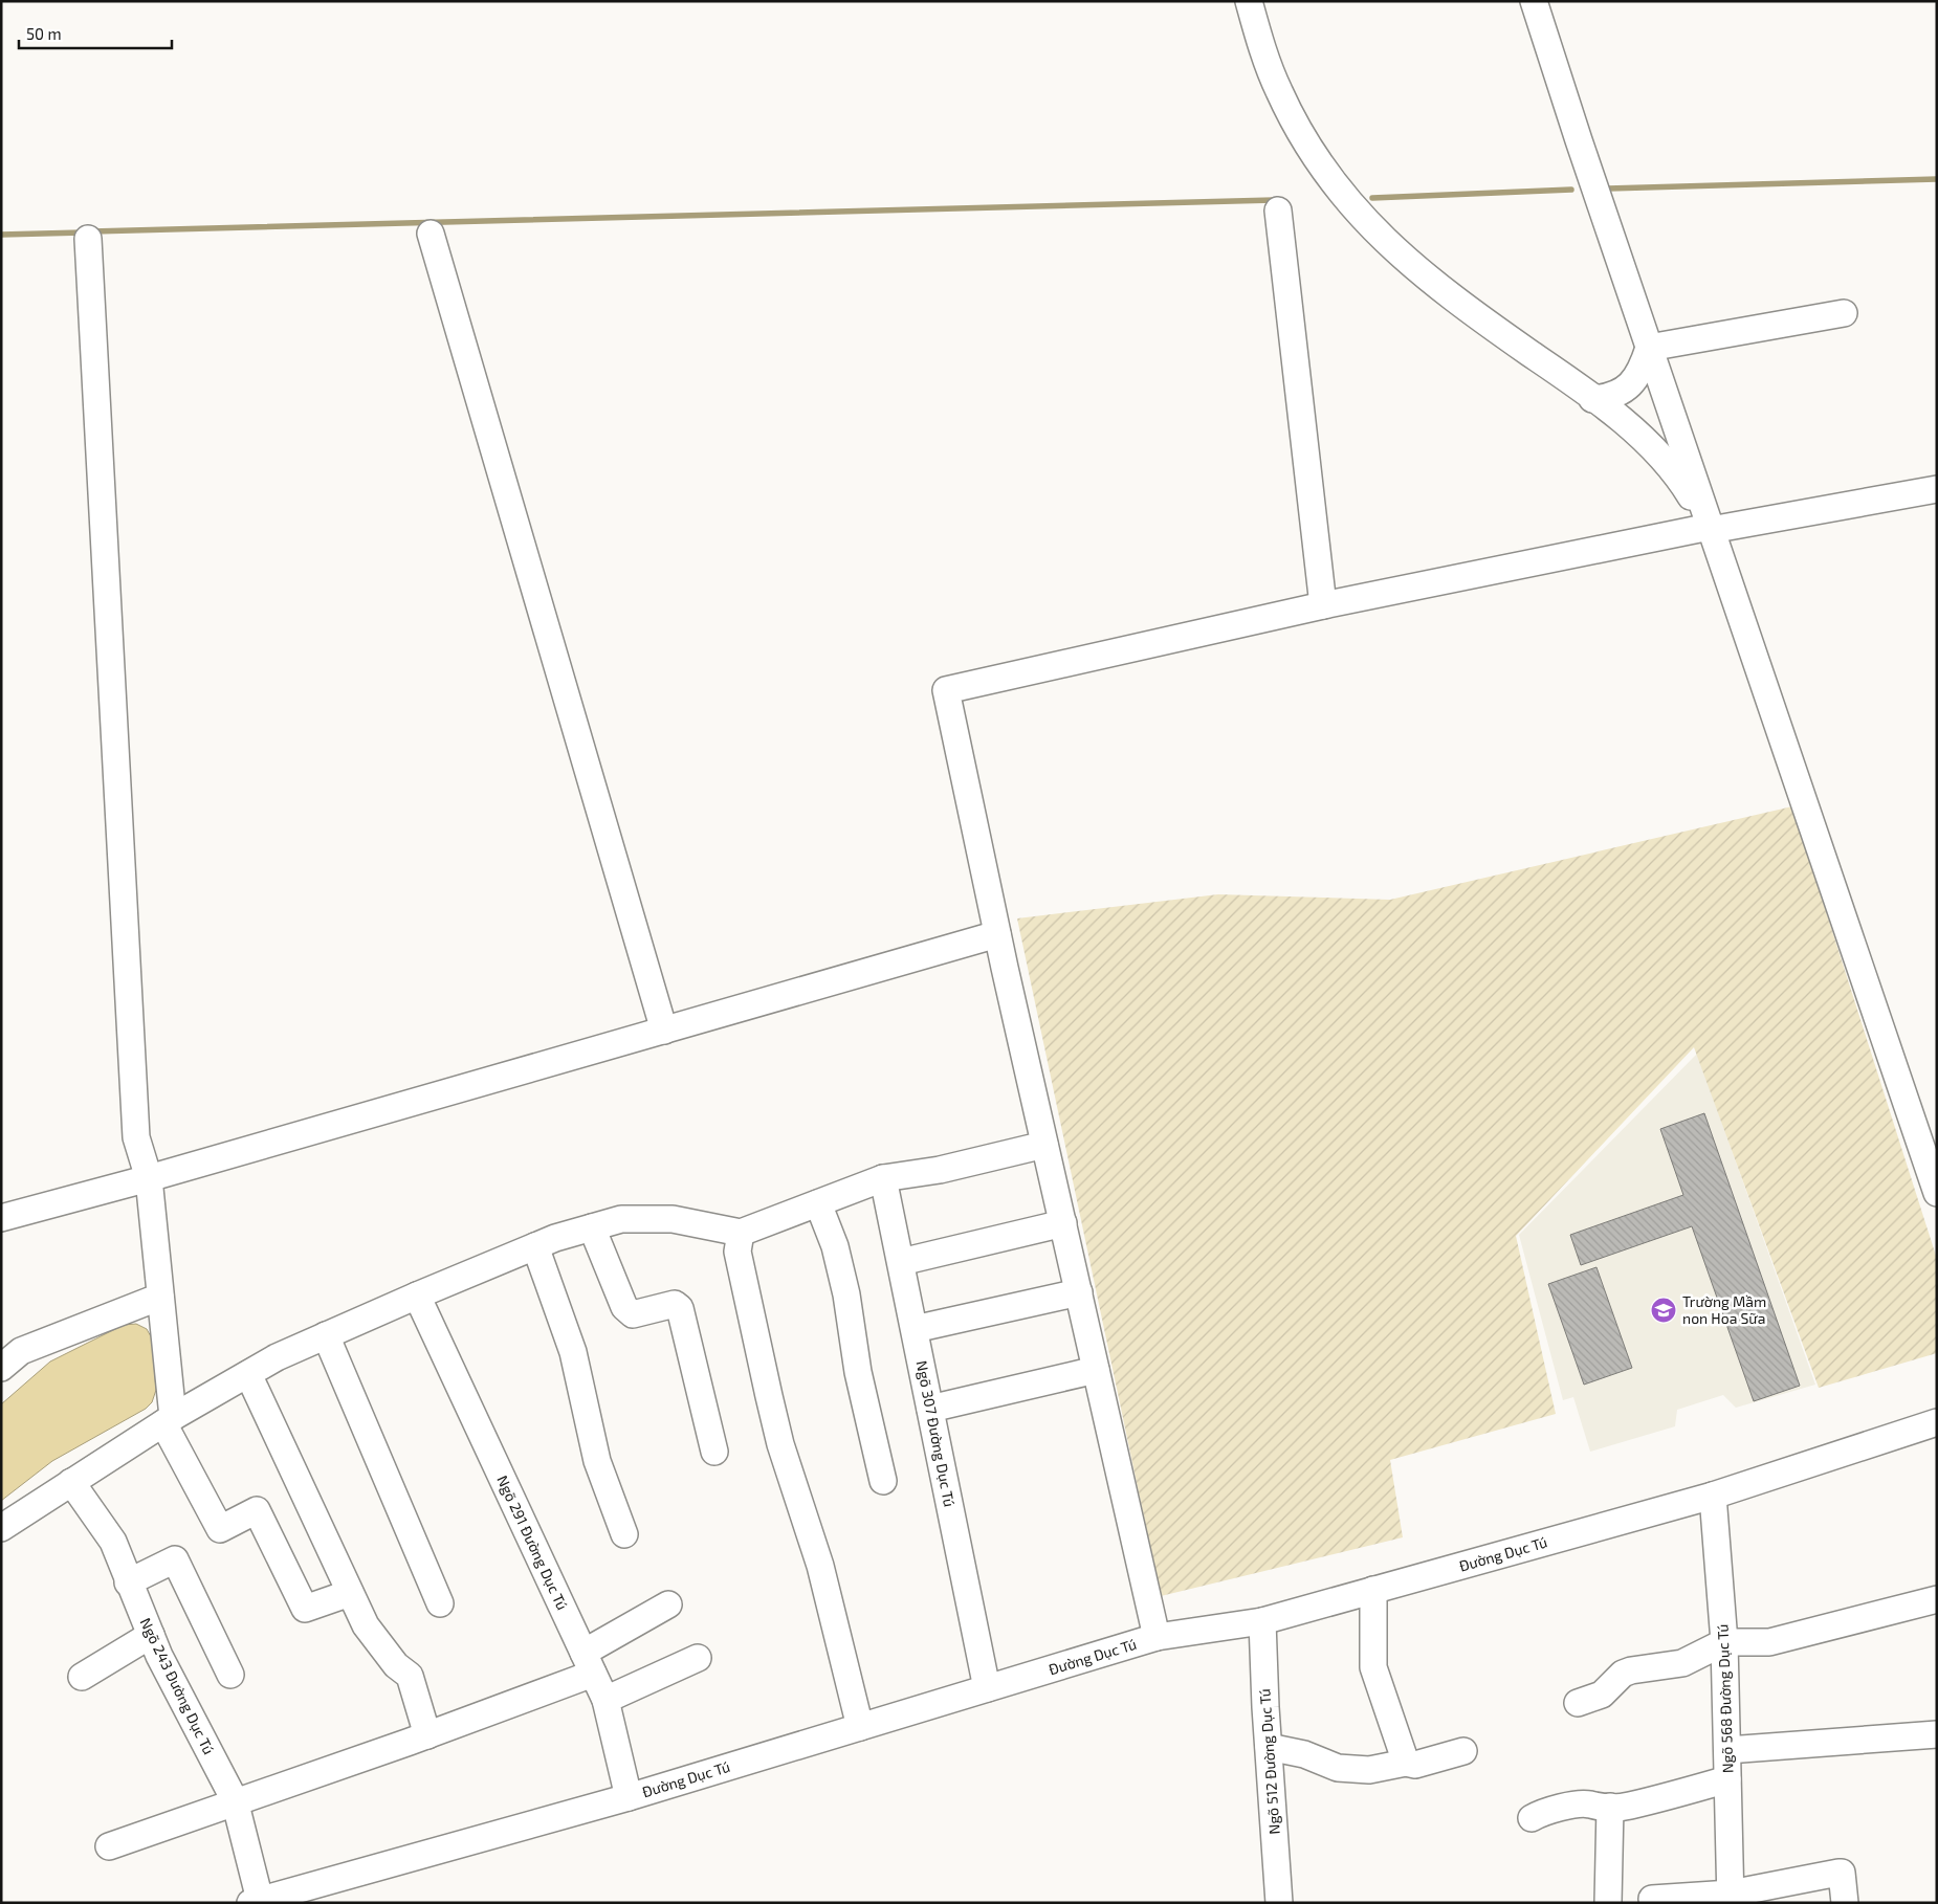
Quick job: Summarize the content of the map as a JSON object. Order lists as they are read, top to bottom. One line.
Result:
{"streets":{"street":["Ngõ 307 Đường Dục Tú","Ngõ 291 Đường Dục Tú","Đường Dục Tú","Ngõ 243 Đường Dục Tú","Ngõ 568 Đường Dục Tú","Ngõ 512 Đường Dục Tú"]},"crossings":[["Ngõ 307 Đường Dục Tú","Đường Dục Tú"],["Ngõ 291 Đường Dục Tú","Đường Dục Tú"],["Đường Dục Tú","Ngõ 243 Đường Dục Tú"],["Đường Dục Tú","Ngõ 568 Đường Dục Tú"],["Đường Dục Tú","Ngõ 512 Đường Dục Tú"]],"places":{"school or university":["Trường Mầm non Hoa Sữa"]},"scale_bar":"50 m"}
